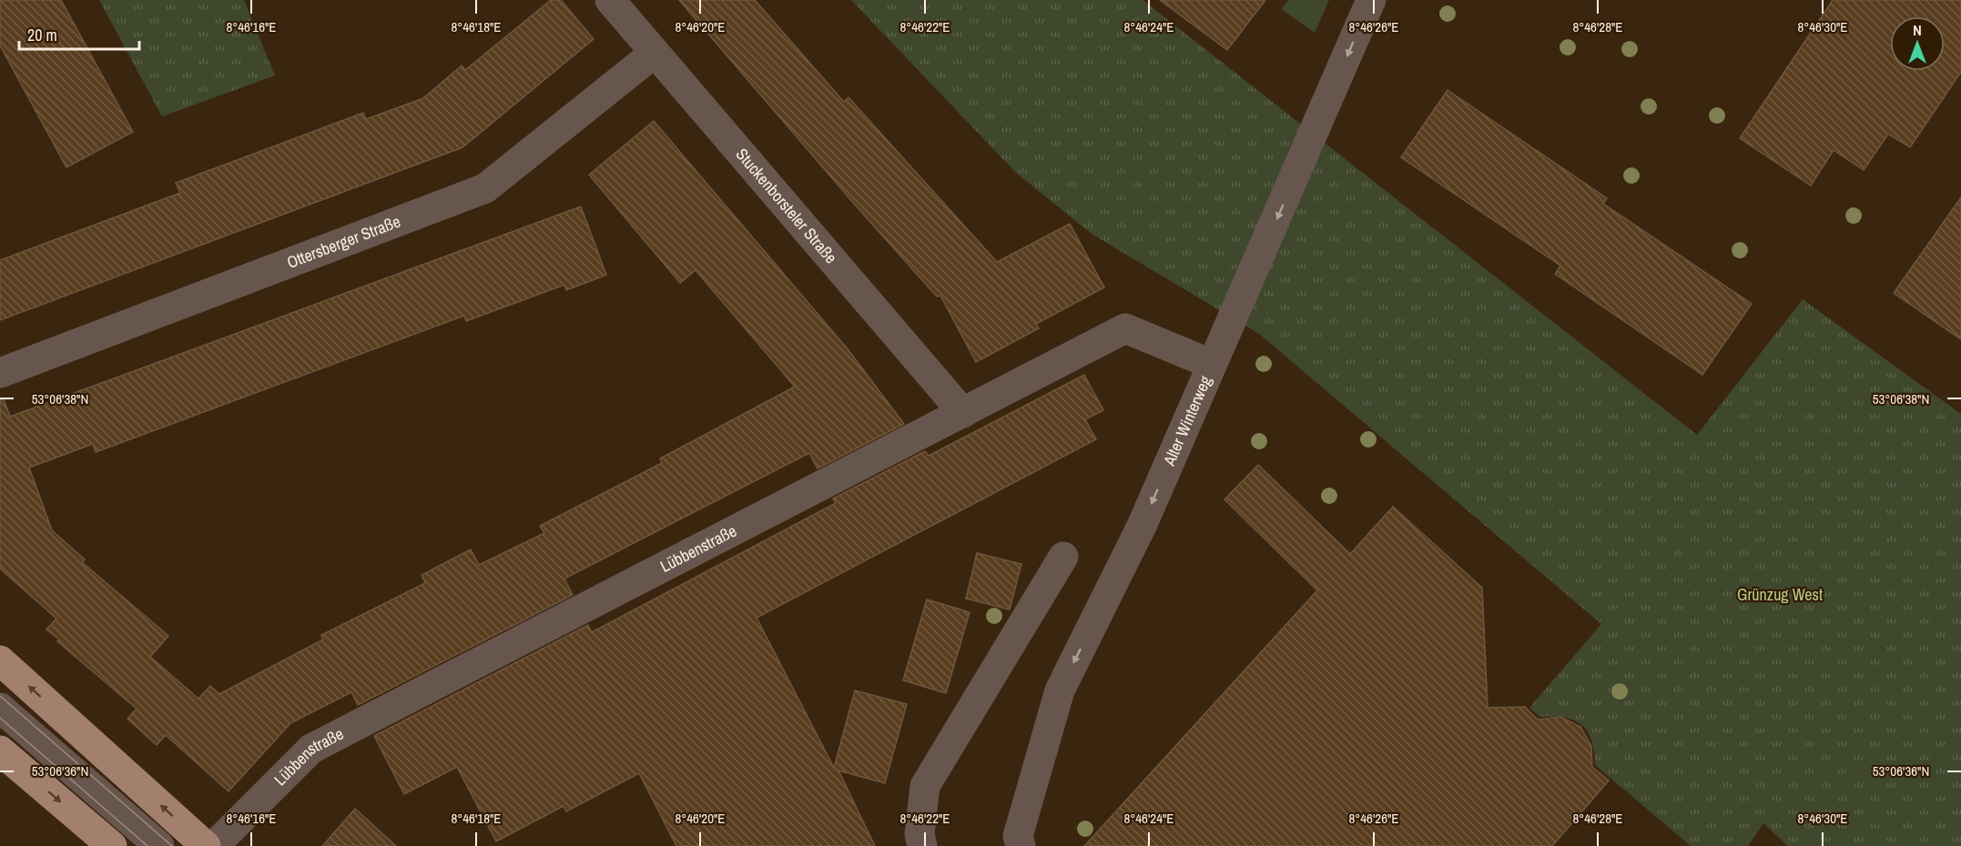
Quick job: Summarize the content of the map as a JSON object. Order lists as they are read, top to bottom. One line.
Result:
{"streets":{"street":["Stuckenborsteler Straße","Ottersberger Straße","Alter Winterweg","Lübbenstraße"]},"crossings":[["Stuckenborsteler Straße","Ottersberger Straße"],["Stuckenborsteler Straße","Lübbenstraße"],["Alter Winterweg","Lübbenstraße"]],"parks":["Grünzug West"],"scale_bar":"20 m","north":"top","coordinates":["8°46'16\"E","8°46'18\"E","8°46'20\"E","8°46'22\"E","8°46'24\"E","8°46'26\"E","8°46'28\"E","8°46'30\"E","53°06'38\"N","53°06'36\"N"]}
